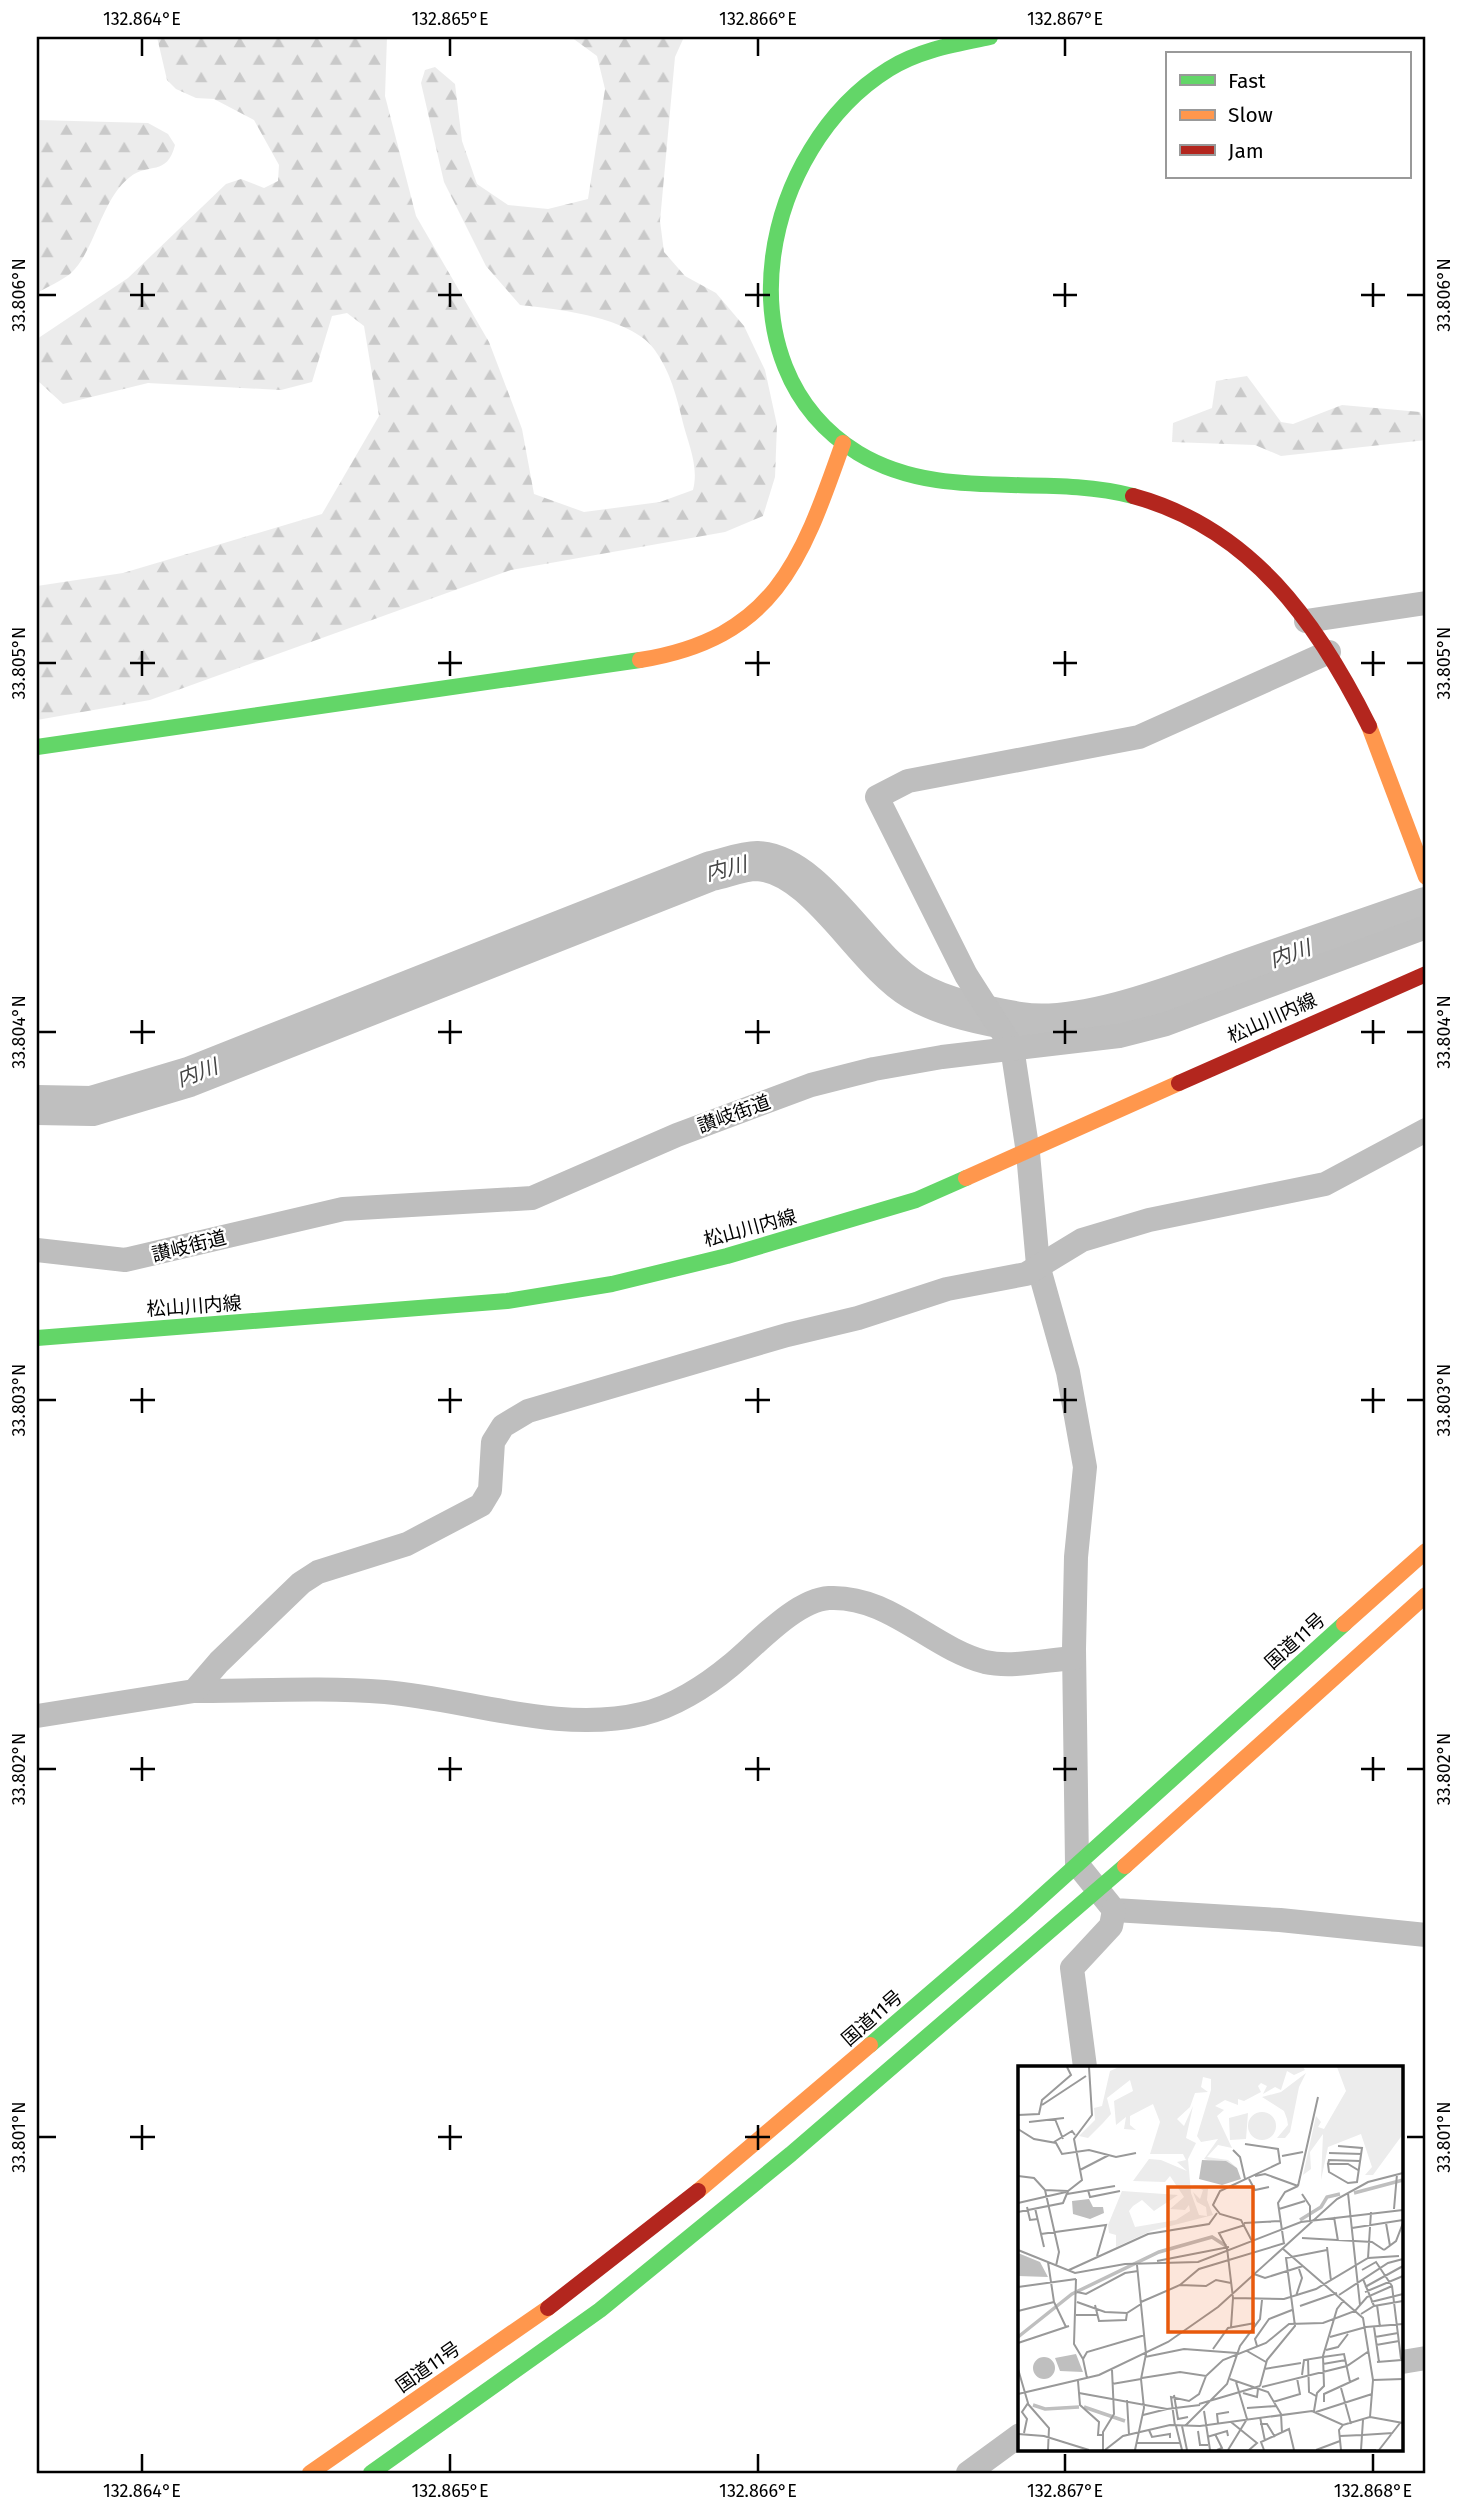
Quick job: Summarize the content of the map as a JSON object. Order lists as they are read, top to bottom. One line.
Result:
{"streets":{"main road":["松山川内線","国道11号"],"street":["讃岐街道"]},"water":["内川"],"legend":["Fast","Slow","Jam"],"coordinates":["132.864°E","132.865°E","132.866°E","132.867°E","33.806°N","33.805°N","33.804°N","33.803°N","33.802°N","33.801°N","132.868°E"]}
